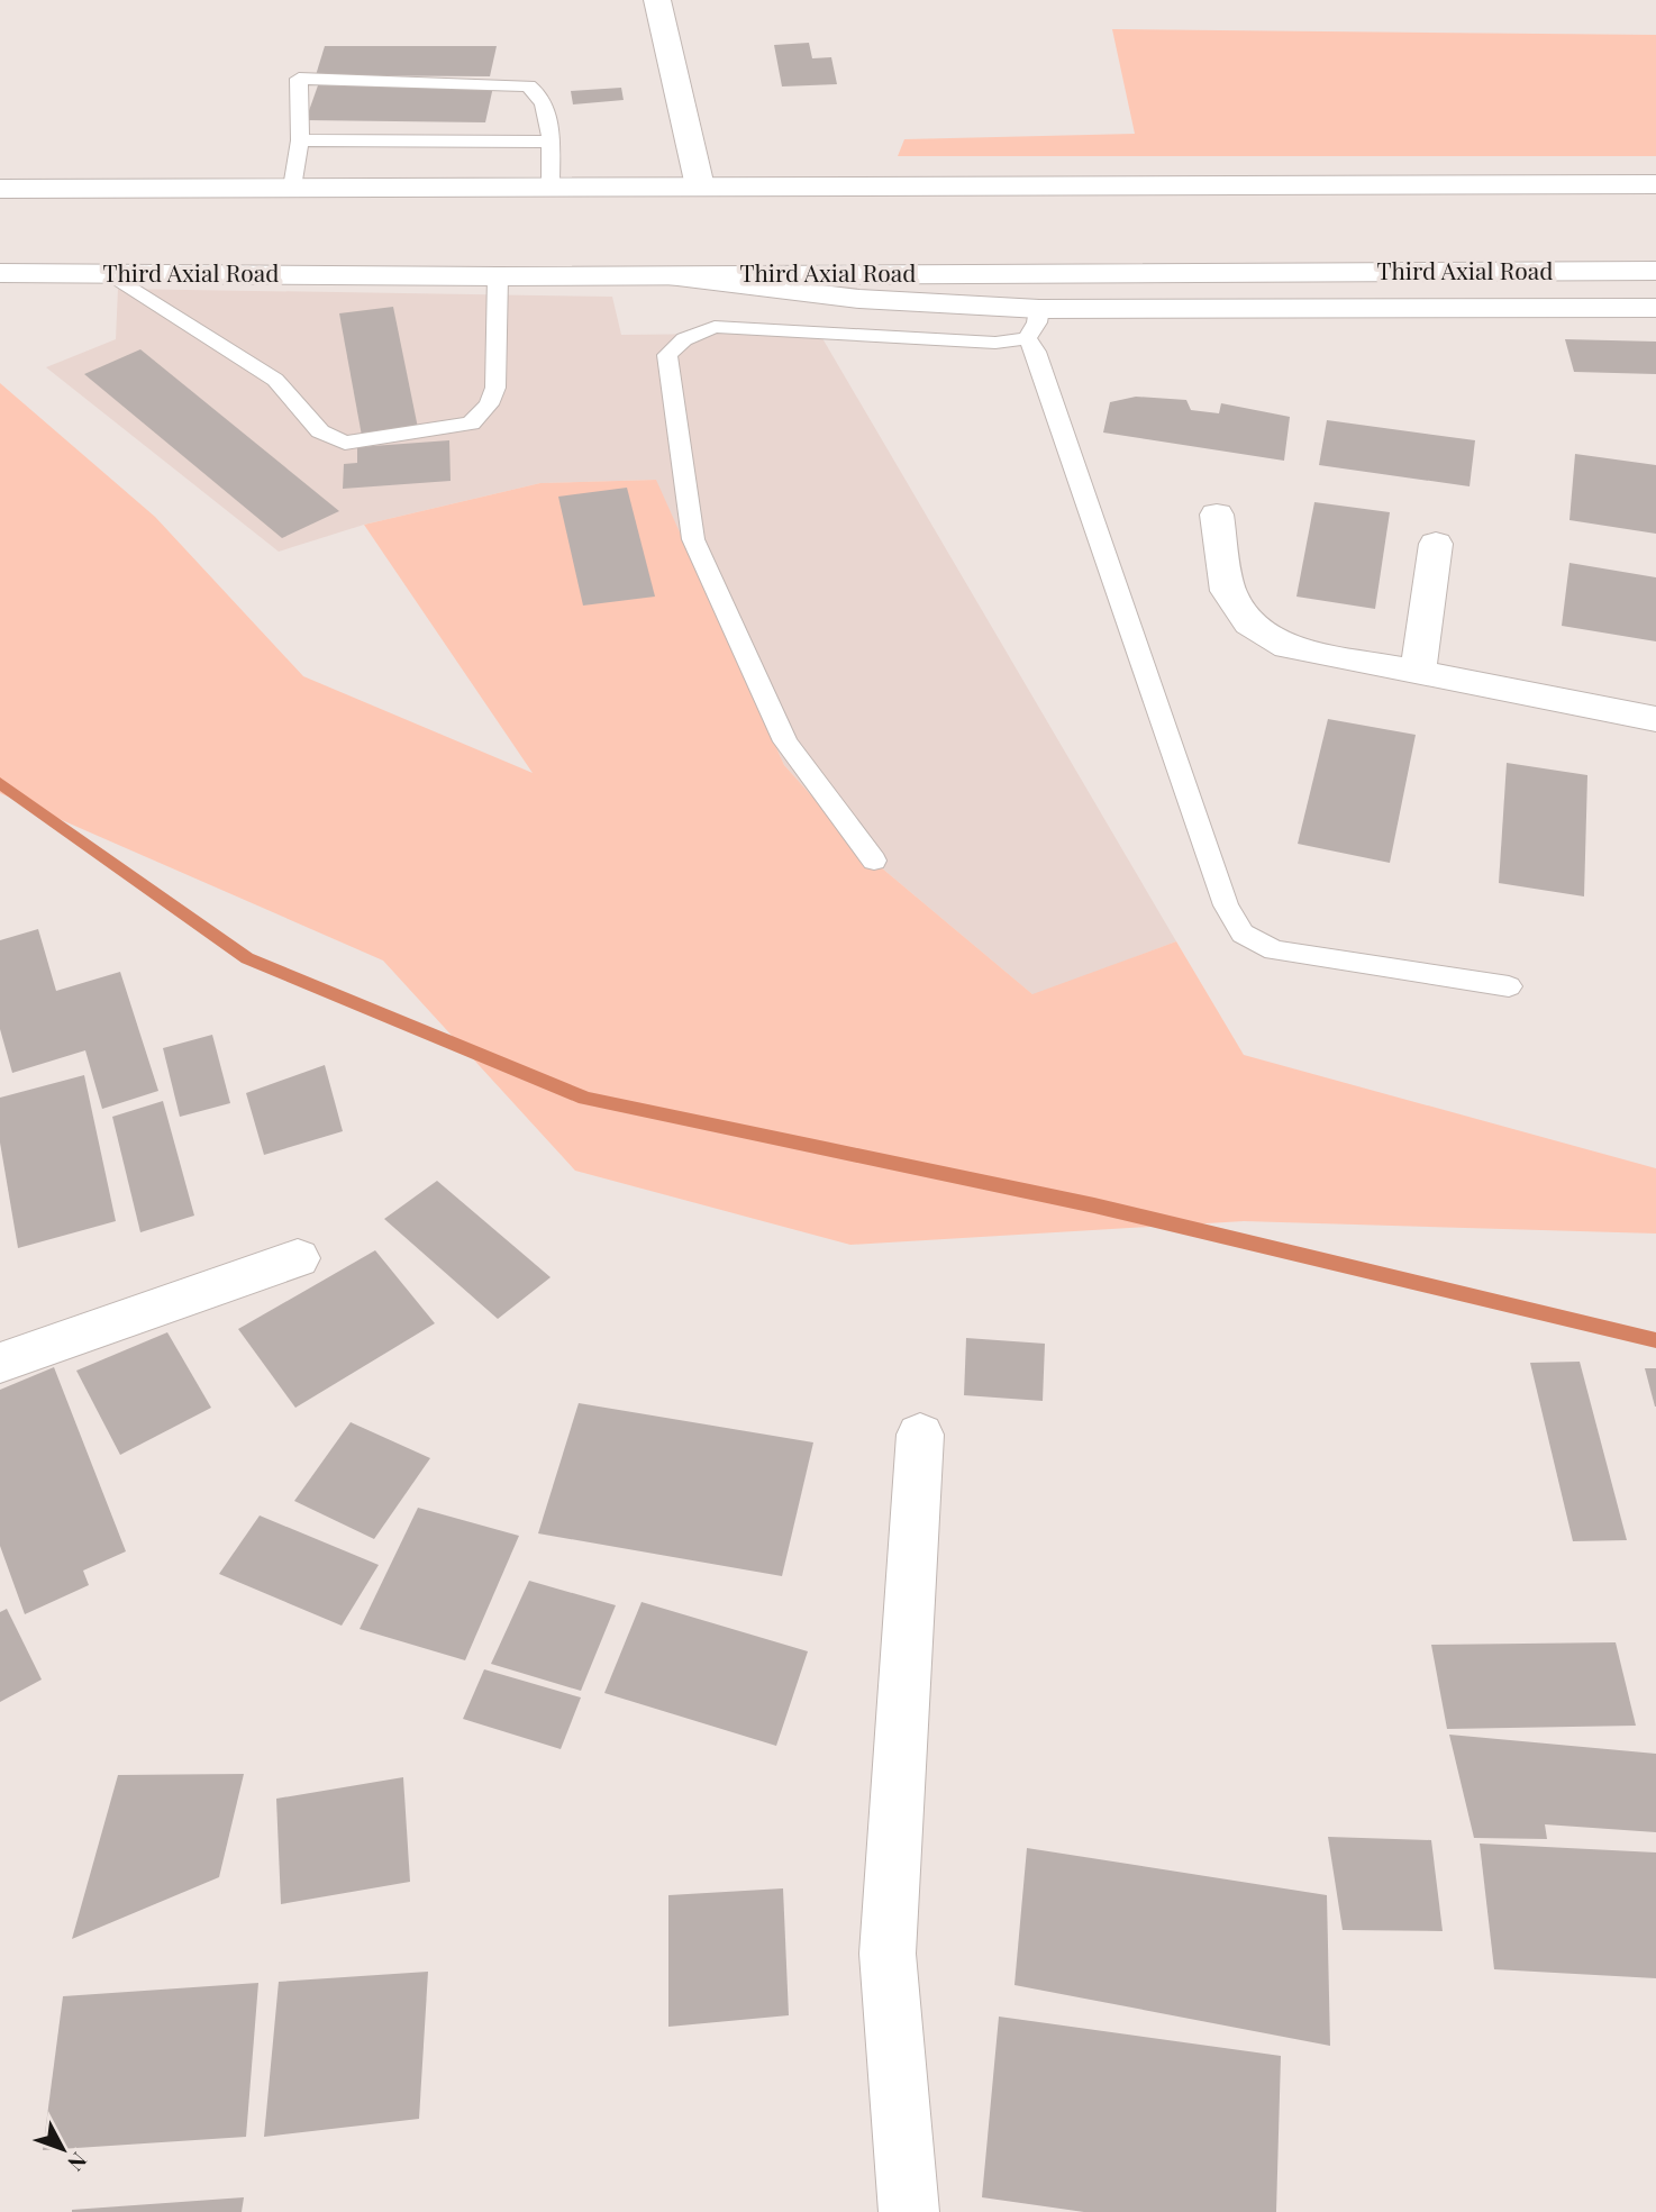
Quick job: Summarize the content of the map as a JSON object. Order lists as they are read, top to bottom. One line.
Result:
{"streets":{"main road":["Third Axial Road"]},"north":"bottom right"}
